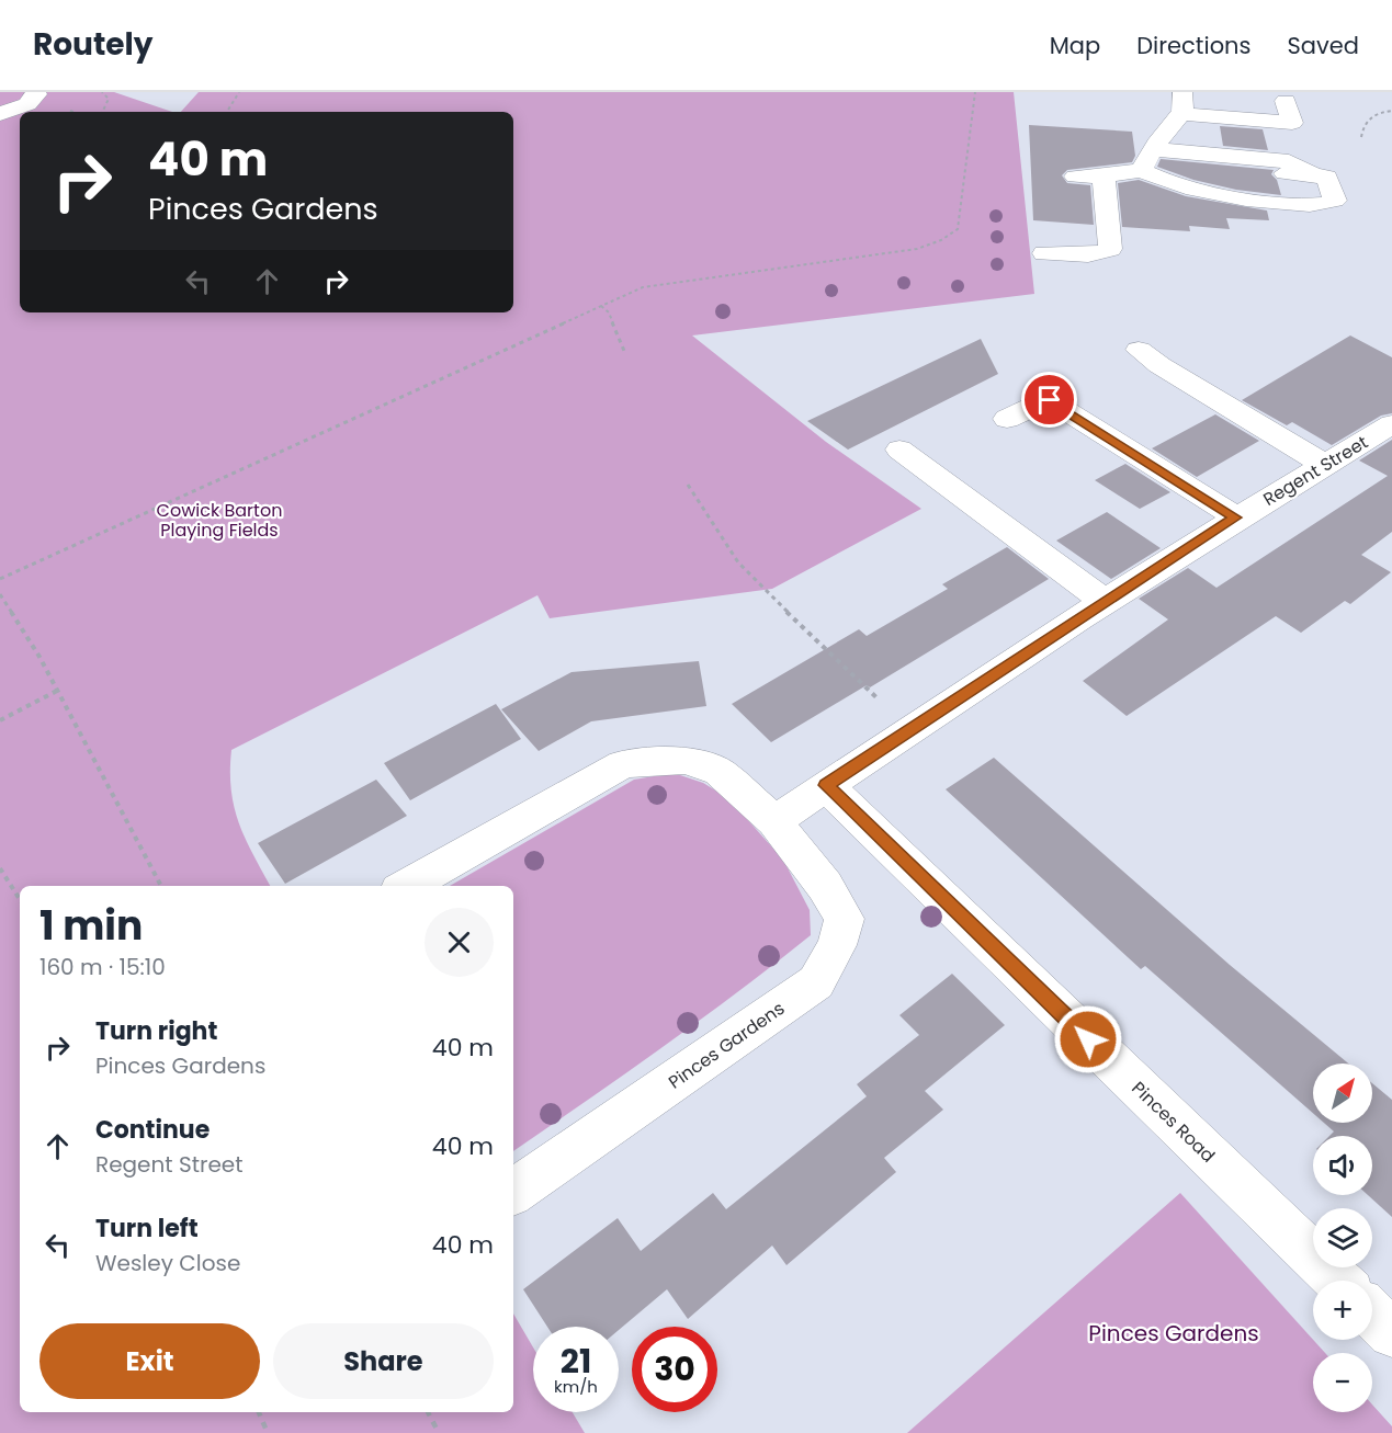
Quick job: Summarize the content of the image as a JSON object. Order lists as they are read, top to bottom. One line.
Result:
{"streets":{"street":["Regent Street","Pinces Gardens","Pinces Road"]},"parks":["Cowick Barton Playing Fields","Pinces Gardens"],"north":"top right","page":{"header":"Routely","nav":["Map","Directions","Saved"],"turn":["40 m","Pinces Gardens"],"heading":["1 min","160 m · 15:10"],"list":[{"name":"Turn right","note":"Pinces Gardens","value":"40 m"},{"name":"Continue","note":"Regent Street","value":"40 m"},{"name":"Turn left","note":"Wesley Close","value":"40 m"}],"map_buttons":["+","−"],"buttons":["Exit","Share"],"speed":"21 km/h","limit":"30"}}
